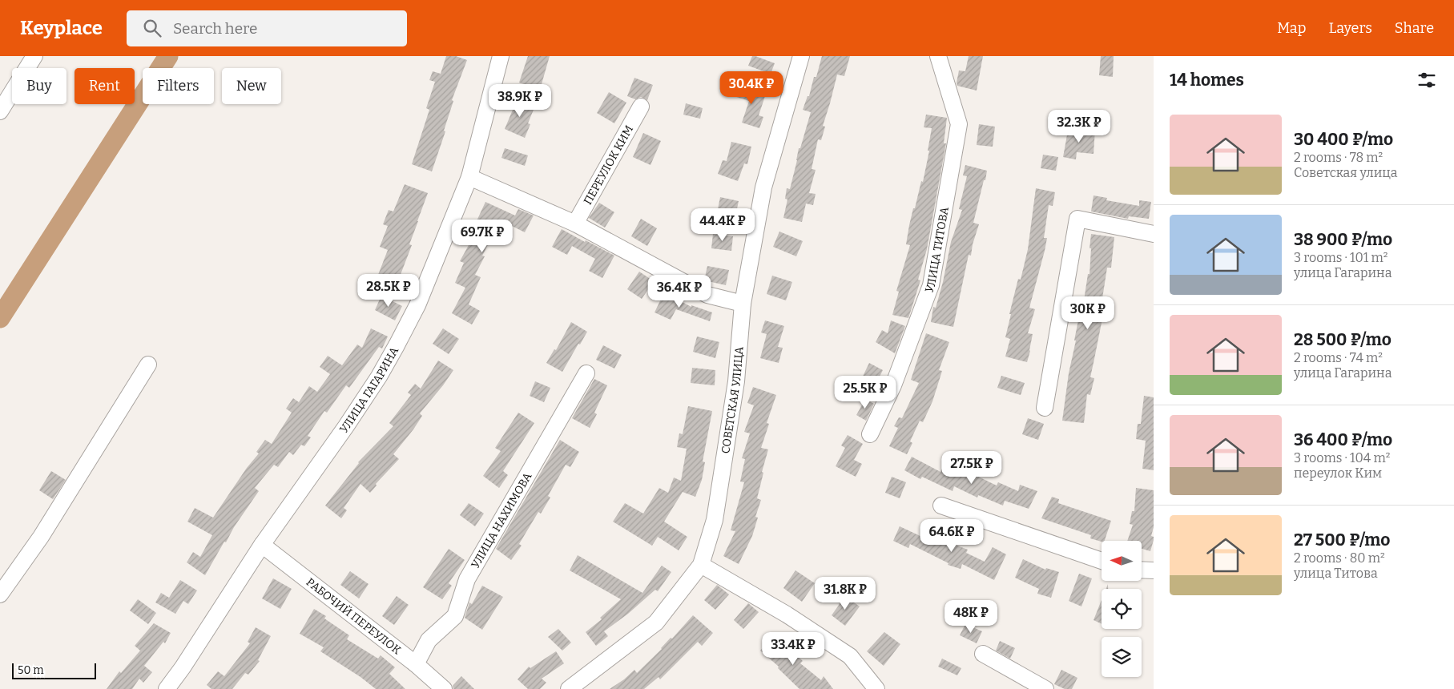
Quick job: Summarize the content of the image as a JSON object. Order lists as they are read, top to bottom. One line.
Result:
{"streets":{"street":["ПЕРЕУЛОК КИМ","УЛИЦА ТИТОВА","УЛИЦА ГАГАРИНА","СОВЕТСКАЯ УЛИЦА","УЛИЦА НАХИМОВА","РАБОЧИЙ ПЕРЕУЛОК"]},"crossings":[["УЛИЦА ГАГАРИНА","РАБОЧИЙ ПЕРЕУЛОК"],["УЛИЦА НАХИМОВА","РАБОЧИЙ ПЕРЕУЛОК"]],"scale_bar":"50 m","north":"left","page":{"header":"Keyplace","search":"Search here","nav":["Map","Layers","Share"],"heading":"14 homes","chip":["Buy","Rent","Filters","New"],"price":["30.4K ₽","38.9K ₽","32.3K ₽","44.4K ₽","69.7K ₽","28.5K ₽","36.4K ₽","30K ₽","25.5K ₽","27.5K ₽","64.6K ₽","31.8K ₽","48K ₽","33.4K ₽"],"list":[{"name":"30 400 ₽/mo","note":"2 rooms · 78 m² · Советская улица"},{"name":"38 900 ₽/mo","note":"3 rooms · 101 m² · улица Гагарина"},{"name":"28 500 ₽/mo","note":"2 rooms · 74 m² · улица Гагарина"},{"name":"36 400 ₽/mo","note":"3 rooms · 104 m² · переулок Ким"},{"name":"27 500 ₽/mo","note":"2 rooms · 80 m² · улица Титова"}],"scale":"50 m"}}
